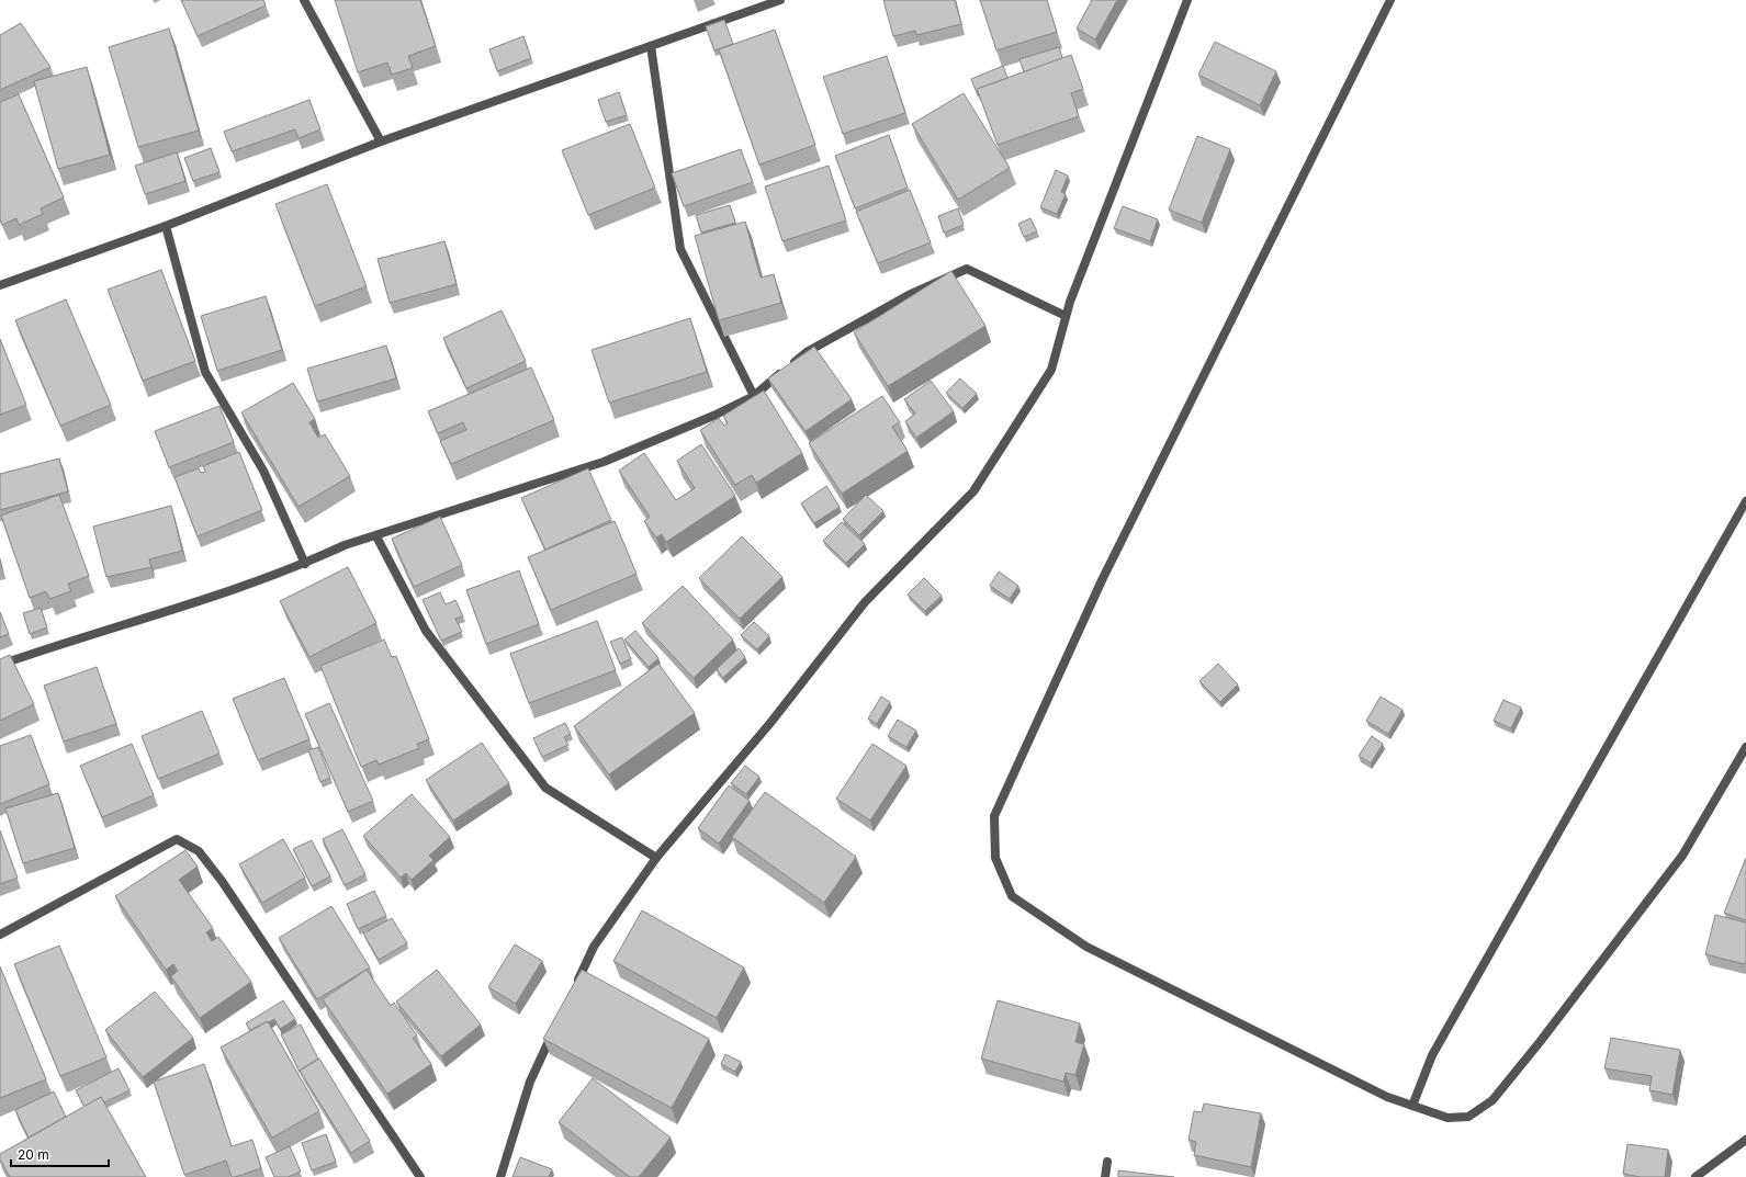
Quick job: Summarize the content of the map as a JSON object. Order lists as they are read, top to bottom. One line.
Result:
{"scale_bar":"20 m"}
